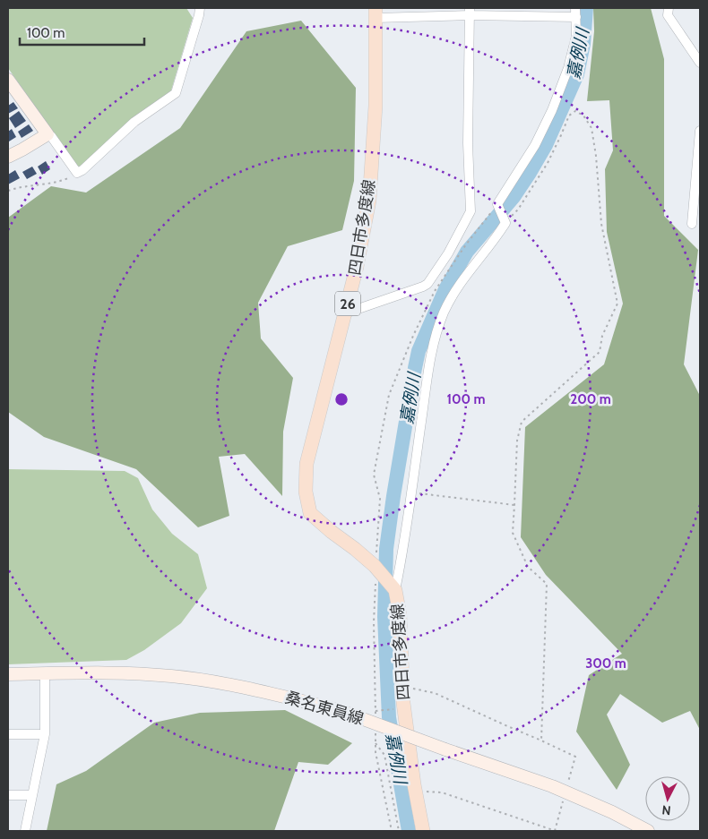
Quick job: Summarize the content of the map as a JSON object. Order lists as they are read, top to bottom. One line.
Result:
{"streets":{"main road":["四日市多度線","26","桑名東員線"]},"water":["嘉例川"],"scale_bar":"100 m","north":"bottom","rings":["100 m","200 m","300 m"]}
